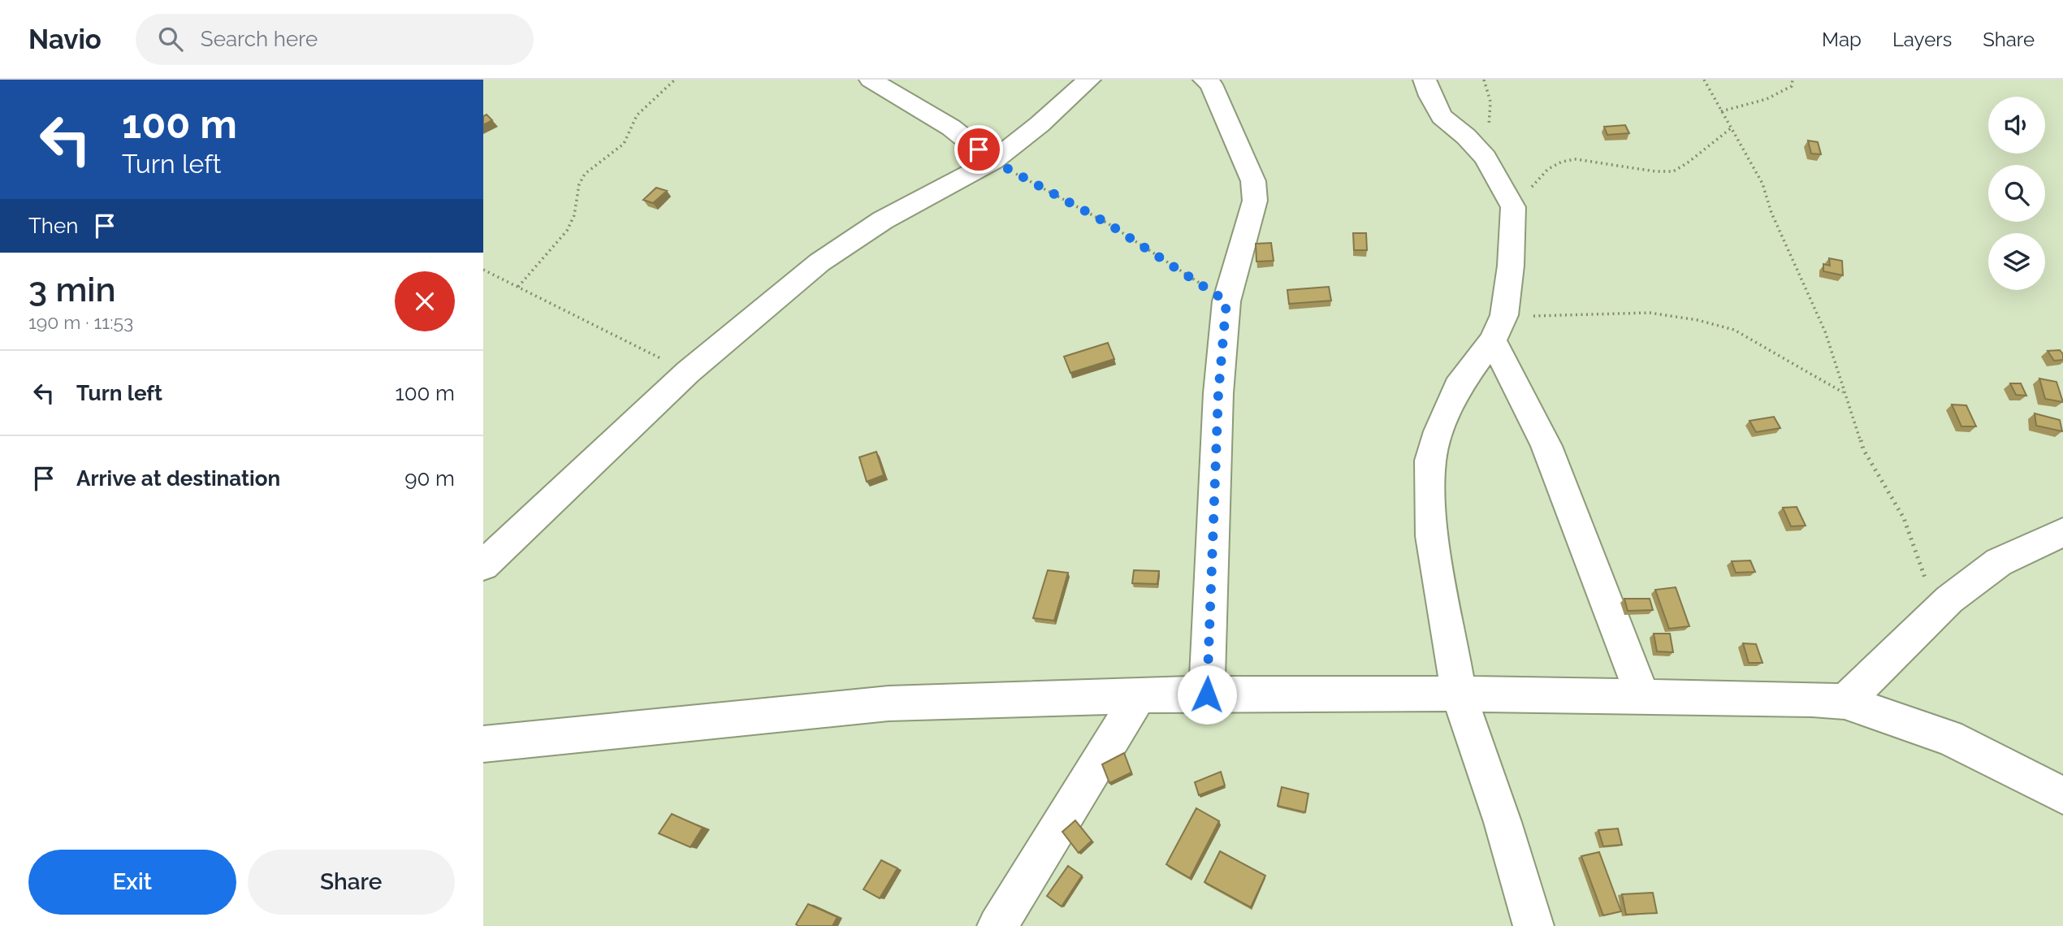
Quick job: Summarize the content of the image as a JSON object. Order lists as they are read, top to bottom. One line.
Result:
{"page":{"header":"Navio","search":"Search here","nav":["Map","Layers","Share"],"turn":["100 m","Turn left"],"then":"Then","heading":["3 min","190 m · 11:53"],"list":[{"name":"Turn left","value":"100 m"},{"name":"Arrive at destination","value":"90 m"}],"buttons":["Exit","Share"]}}
